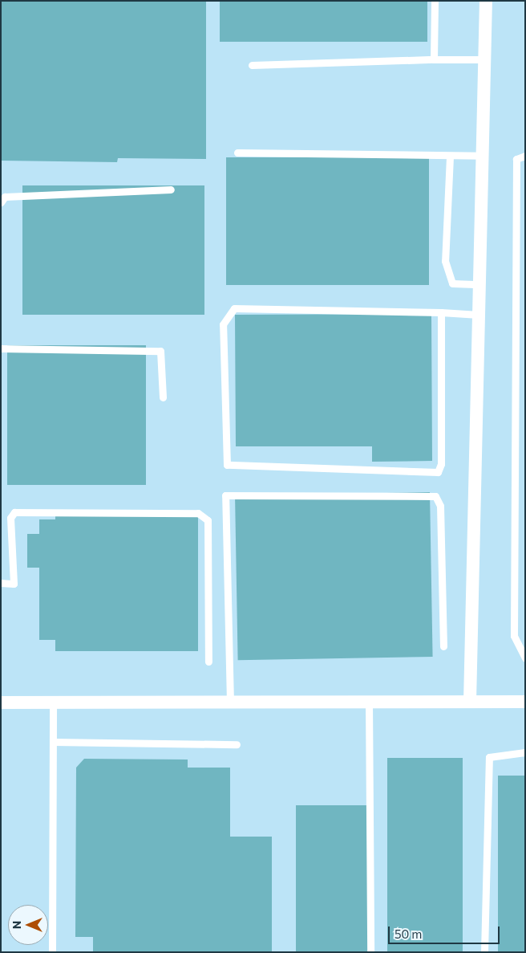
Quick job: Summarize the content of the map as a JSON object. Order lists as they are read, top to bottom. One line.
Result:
{"scale_bar":"50 m","north":"left"}
